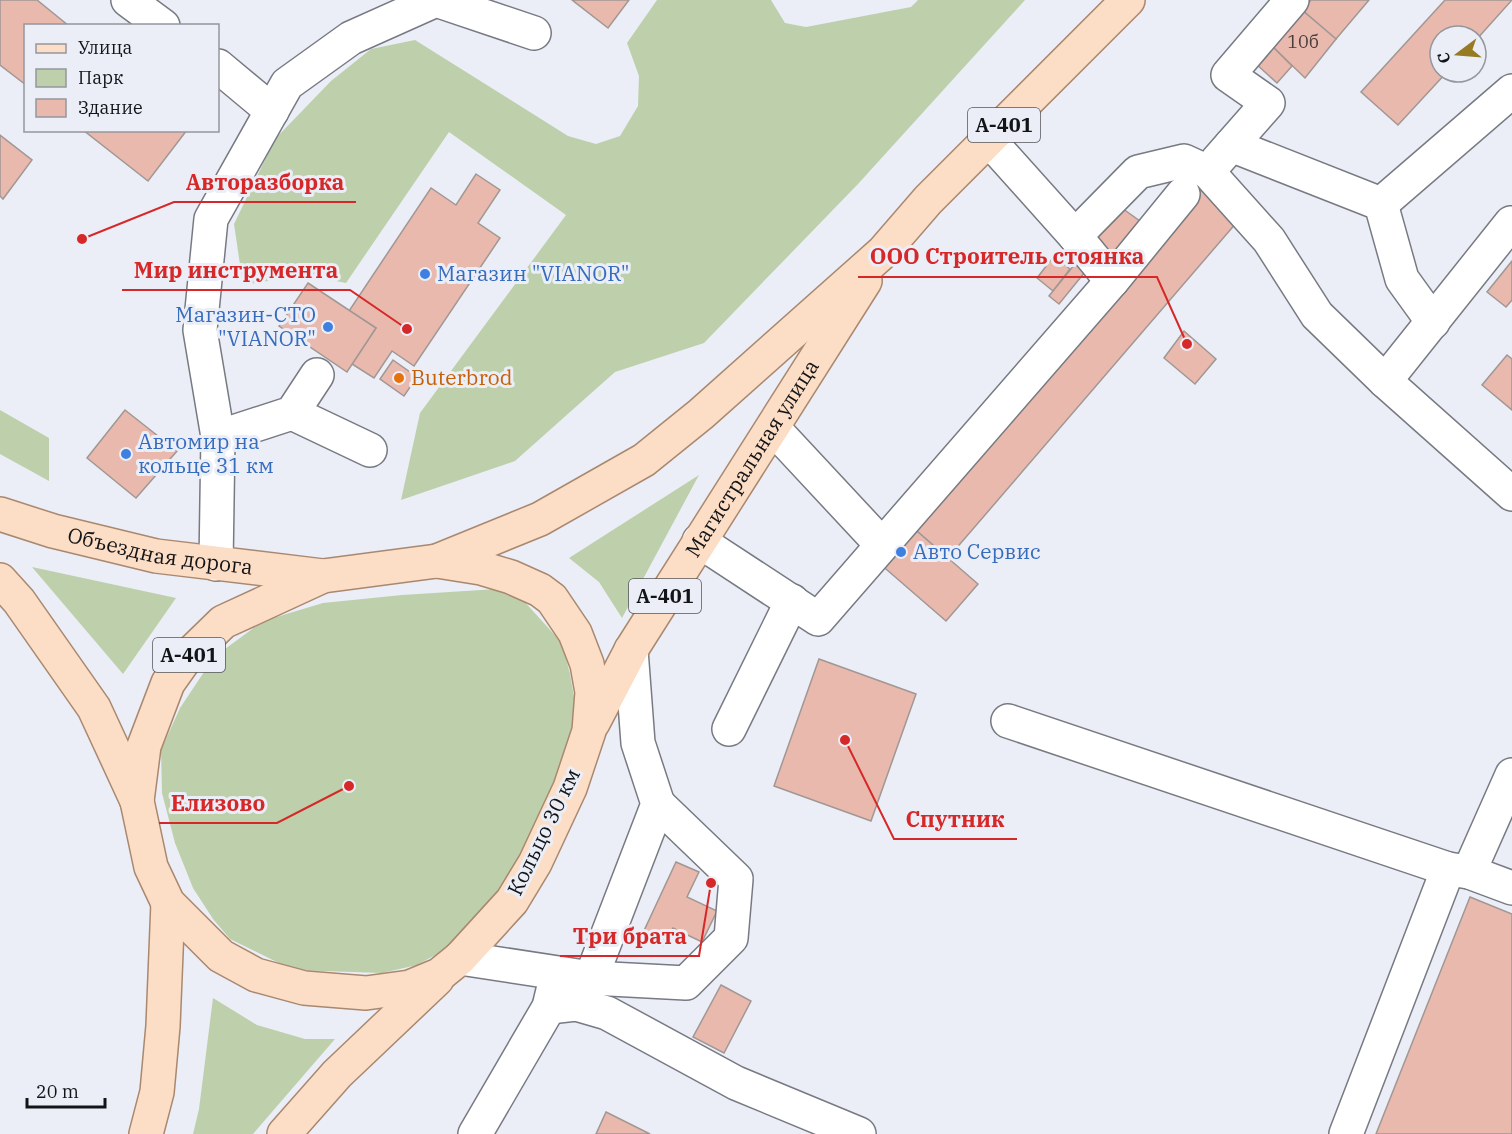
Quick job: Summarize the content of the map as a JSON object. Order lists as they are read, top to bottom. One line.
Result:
{"streets":{"main road":["А-401","Магистральная улица","Объездная дорога","Кольцо 30 км"]},"crossings":[["А-401","Кольцо 30 км"],["Магистральная улица","Кольцо 30 км"],["Объездная дорога","Кольцо 30 км"]],"places":["Авторазборка","Магазин \"VIANOR\"","Магазин-СТО \"VIANOR\"","Мир инструмента","ООО Строитель стоянка","Buterbrod","Автомир на кольце 31 км","Авто Сервис","Спутник","Елизово","Три брата"],"house_numbers":["10б"],"legend":["Улица","Парк","Здание"],"scale_bar":"20 m","north":"left"}
